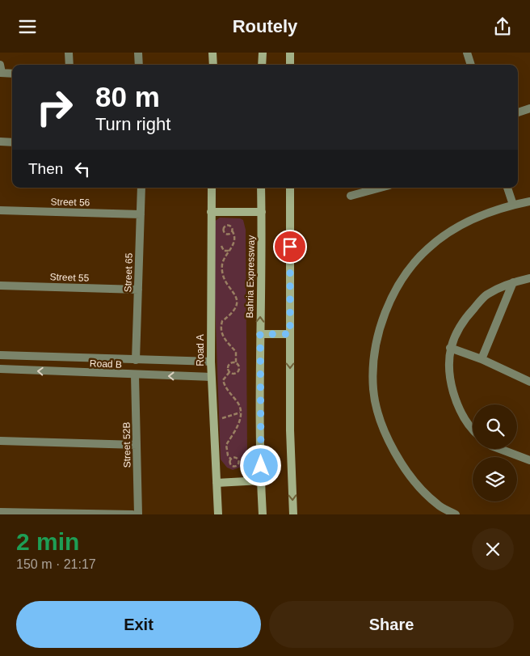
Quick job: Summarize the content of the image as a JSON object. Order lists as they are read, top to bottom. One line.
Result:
{"streets":{"main road":["Bahria Expressway","Road A"],"street":["Street 56","Street 65","Street 55","Road B","Street 52B"]},"crossings":[["Street 56","Street 65"],["Street 65","Street 55"],["Street 65","Road B"],["Road A","Road B"],["Road B","Street 52B"]],"page":{"header":"Routely","turn":["80 m","Turn right"],"then":"Then","heading":["2 min","150 m · 21:17"],"buttons":["Exit","Share"]}}
